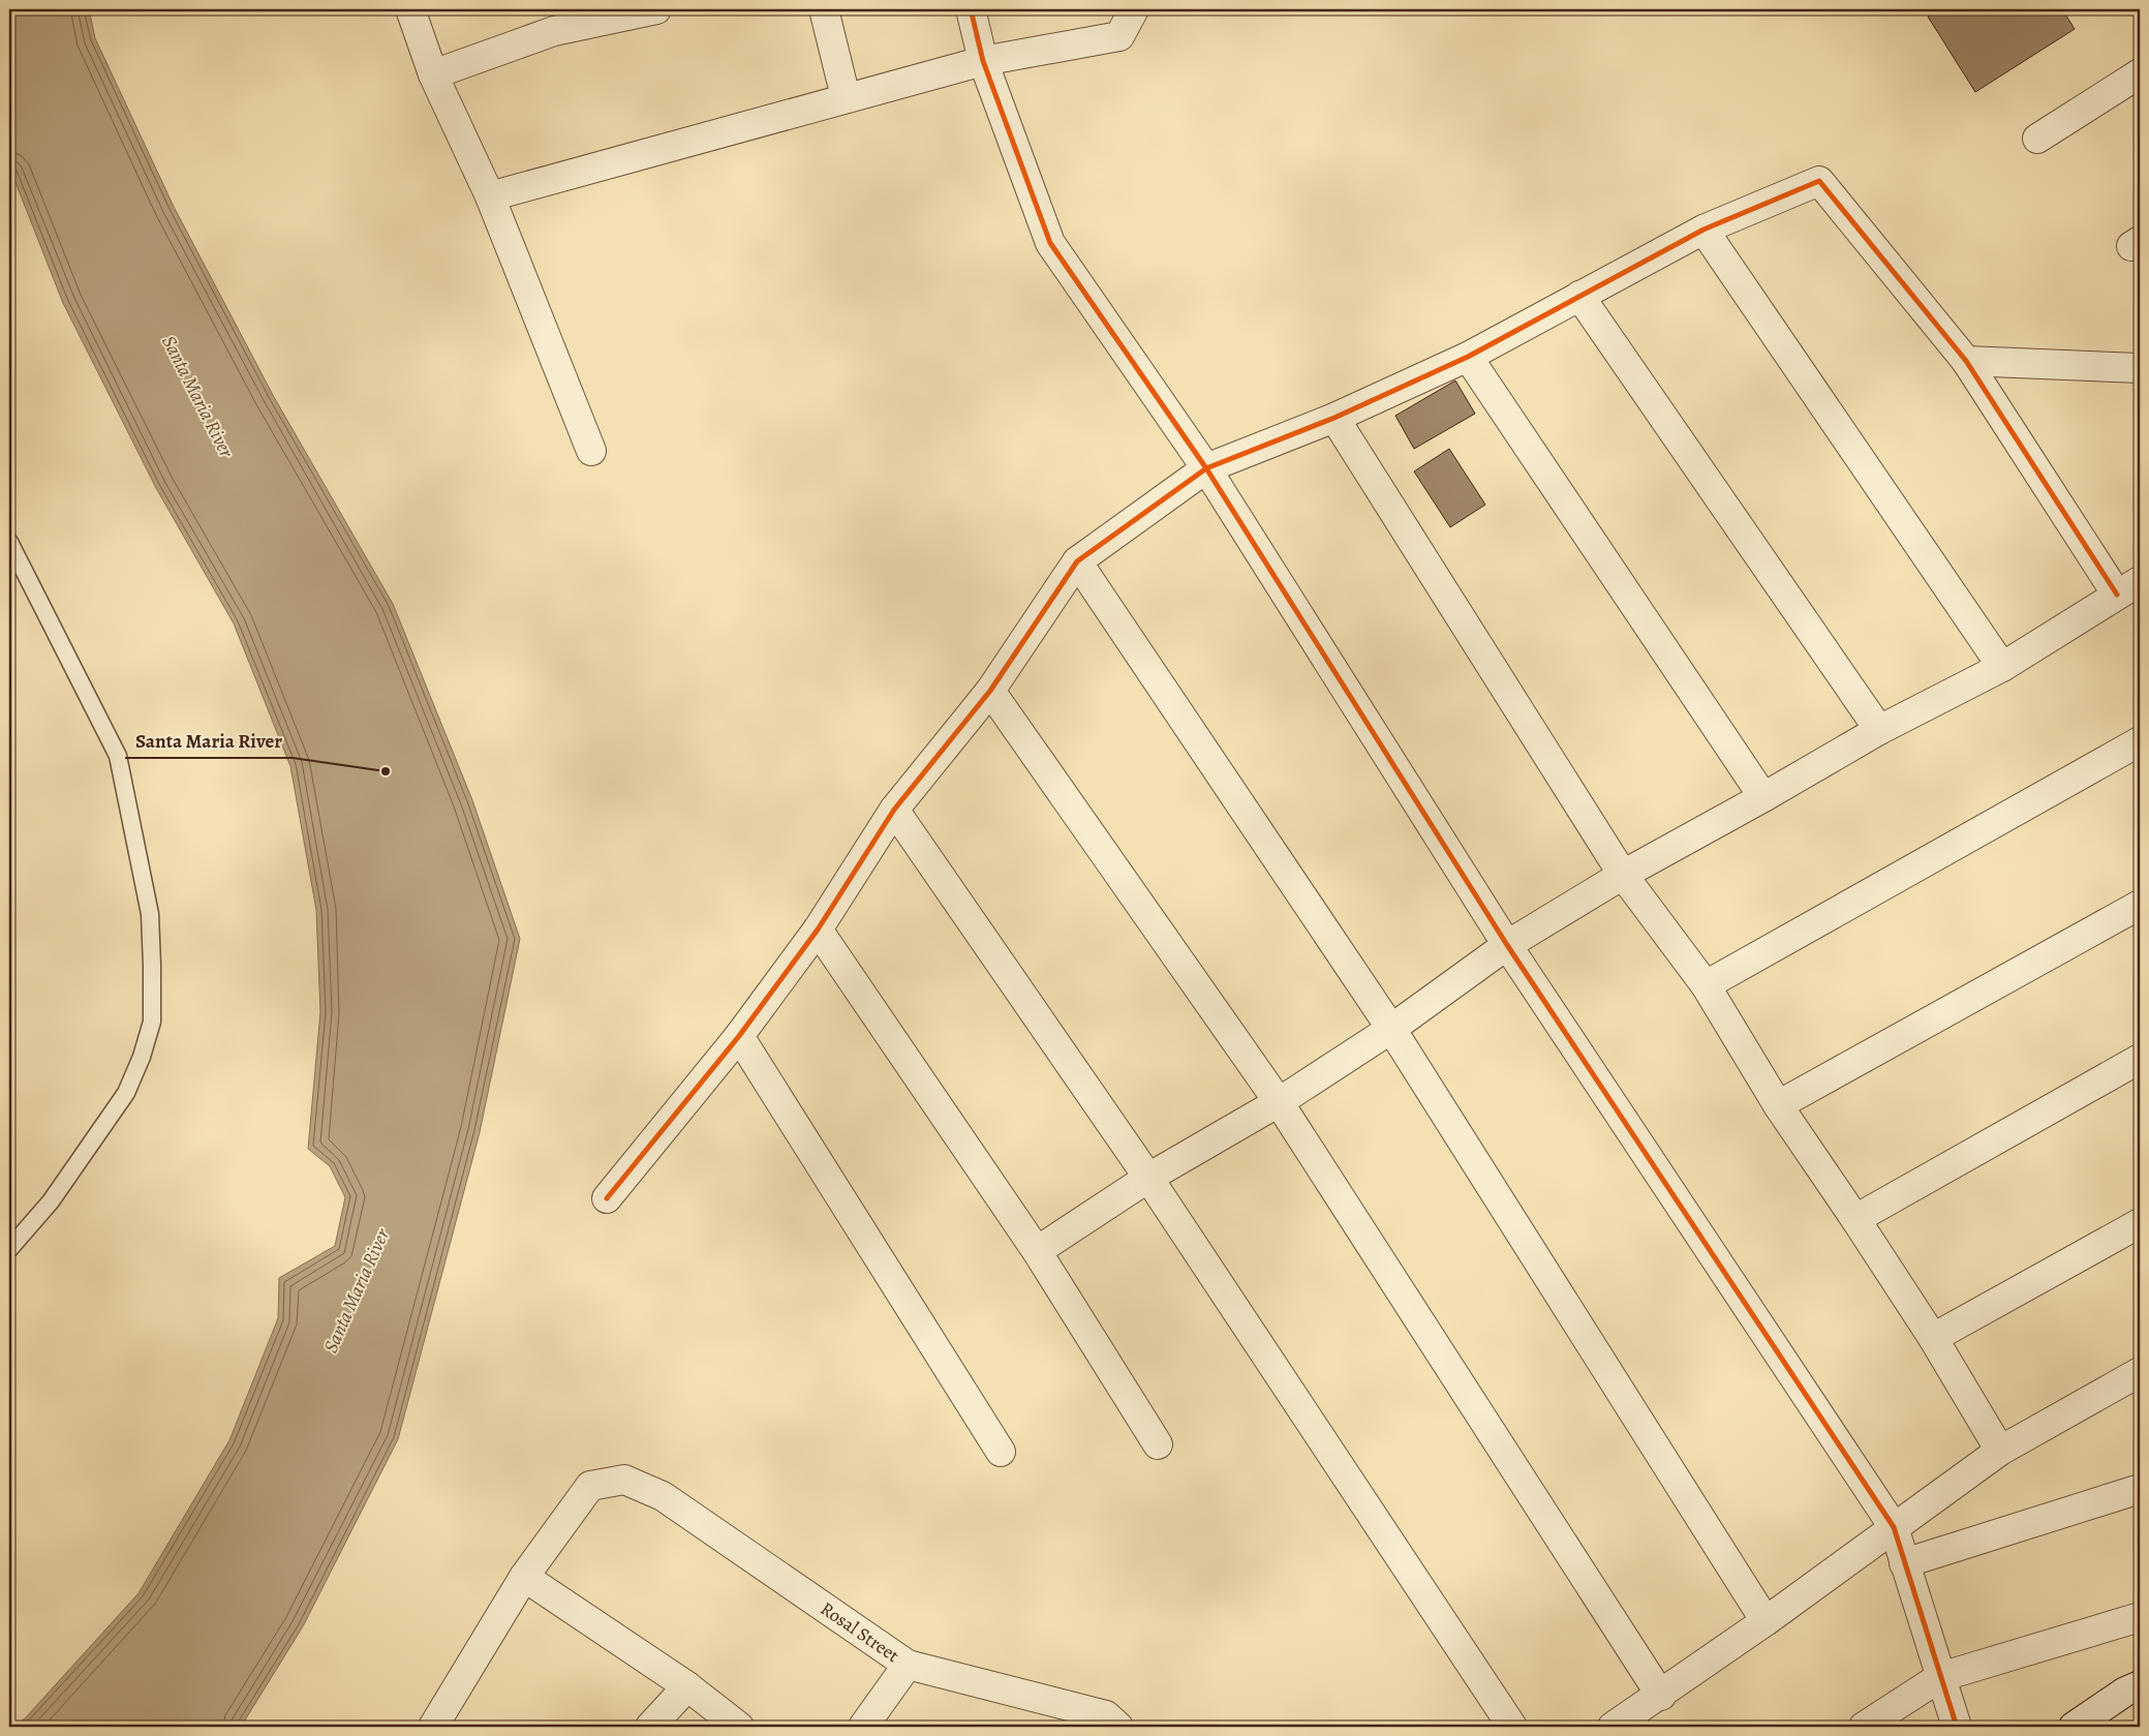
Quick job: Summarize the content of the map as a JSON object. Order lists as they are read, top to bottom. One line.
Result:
{"streets":{"street":["Rosal Street"]},"water":["Santa Maria River"],"places":["Santa Maria River"]}
